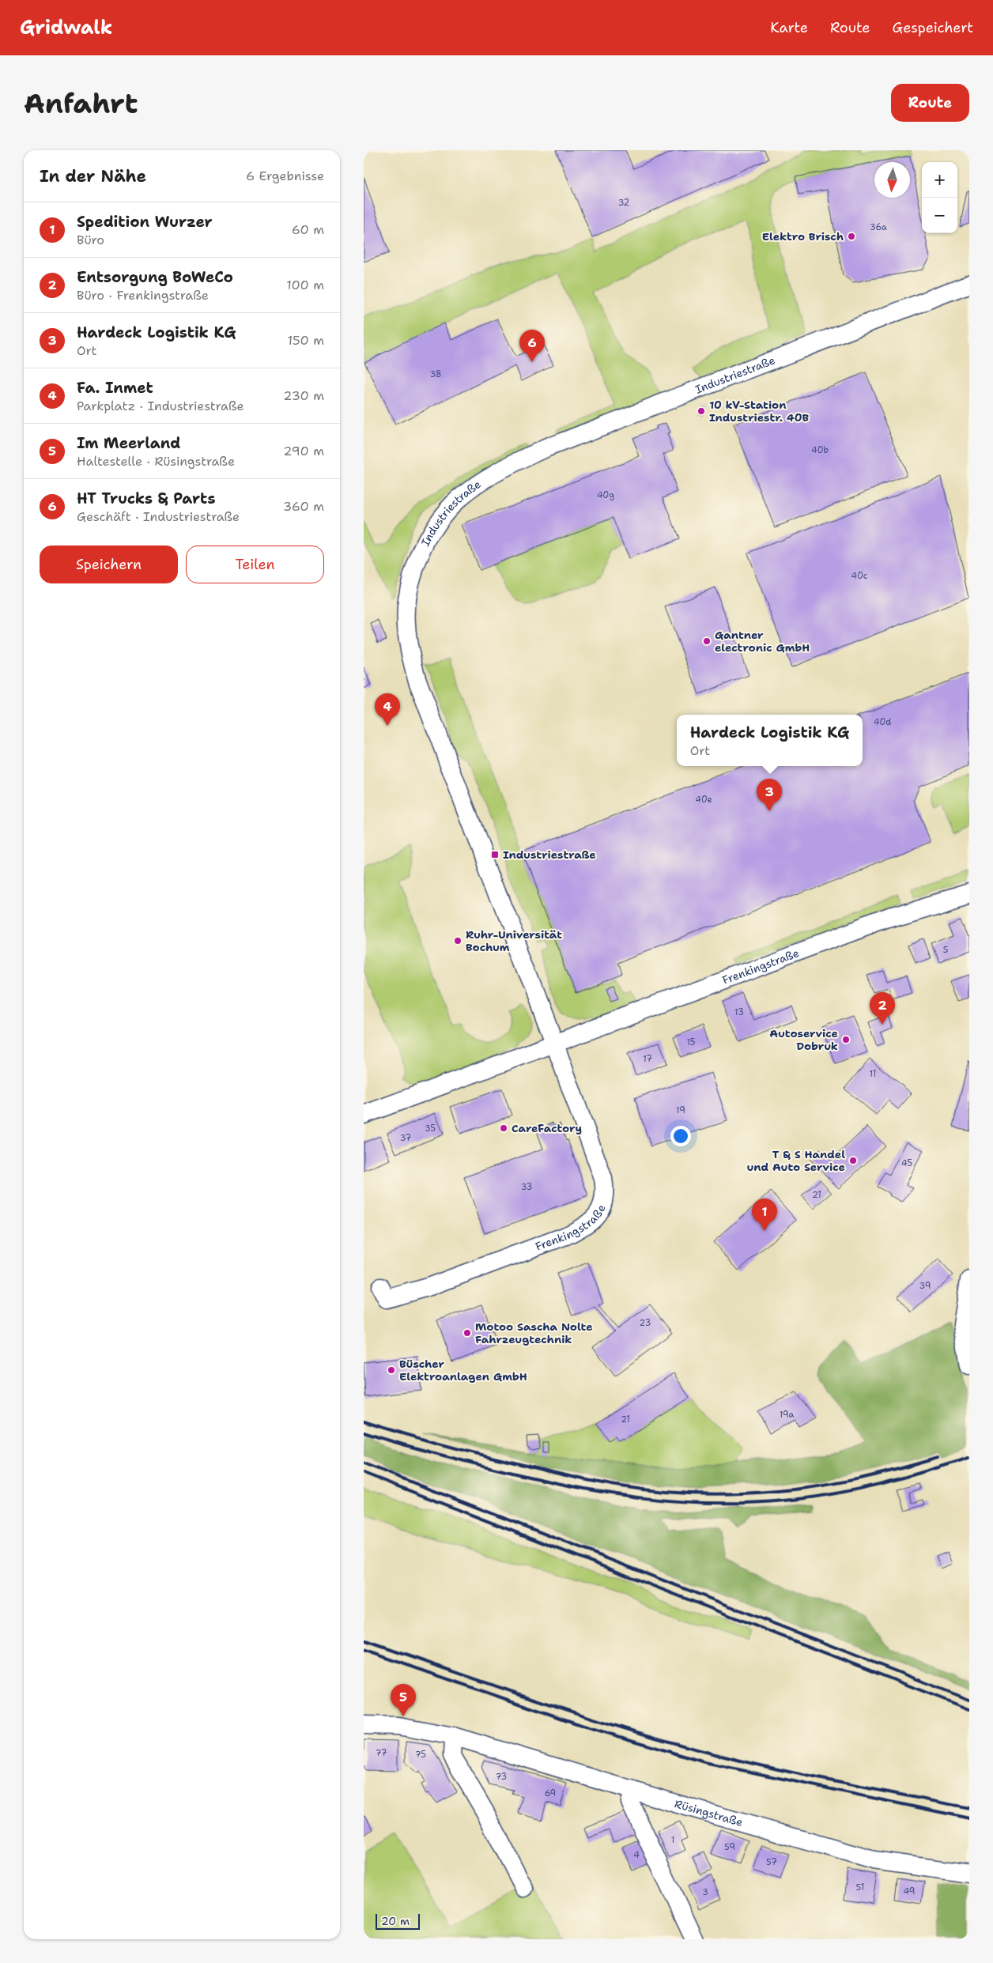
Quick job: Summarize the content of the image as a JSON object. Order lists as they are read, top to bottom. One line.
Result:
{"streets":{"street":["Industriestraße","Frenkingstraße","Rüsingstraße"]},"crossings":[["Industriestraße","Frenkingstraße"]],"places":{"other":["Elektro Brisch","10 kV-Station Industriestr. 40B","Gantner electronic GmbH","Ruhr-Universität Bochum","Autoservice Dobruk","CareFactory","T & S Handel und Auto Service","Motoo Sascha Nolte Fahrzeugtechnik","Büscher Elektroanlagen GmbH"],"transit":["Industriestraße"]},"house_numbers":["32","36a","38","40b","40g","40c","40d","40e","5","13","15","17","11","19","35","37","45","33","21","39","23","19a","21","77","75","73","69","1","59","4","57","51","49","3"],"scale_bar":"20 m","north":"bottom","page":{"header":"Gridwalk","nav":["Karte","Route","Gespeichert"],"buttons":["Route",["Speichern","Teilen"]],"title":"Anfahrt","heading":["In der Nähe","6 Ergebnisse"],"map_buttons":["+","−"],"list":[{"mark":"1","name":"Spedition Wurzer","note":"Büro","value":"60 m"},{"mark":"2","name":"Entsorgung BoWeCo","note":"Büro · Frenkingstraße","value":"100 m"},{"mark":"3","name":"Hardeck Logistik KG","note":"Ort","value":"150 m"},{"mark":"4","name":"Fa. Inmet","note":"Parkplatz · Industriestraße","value":"230 m"},{"mark":"5","name":"Im Meerland","note":"Haltestelle · Rüsingstraße","value":"290 m"},{"mark":"6","name":"HT Trucks & Parts","note":"Geschäft · Industriestraße","value":"360 m"}],"pins":["6","4","3","2","1","5"],"popup":["Hardeck Logistik KG","Ort"],"scale":"20 m"}}
